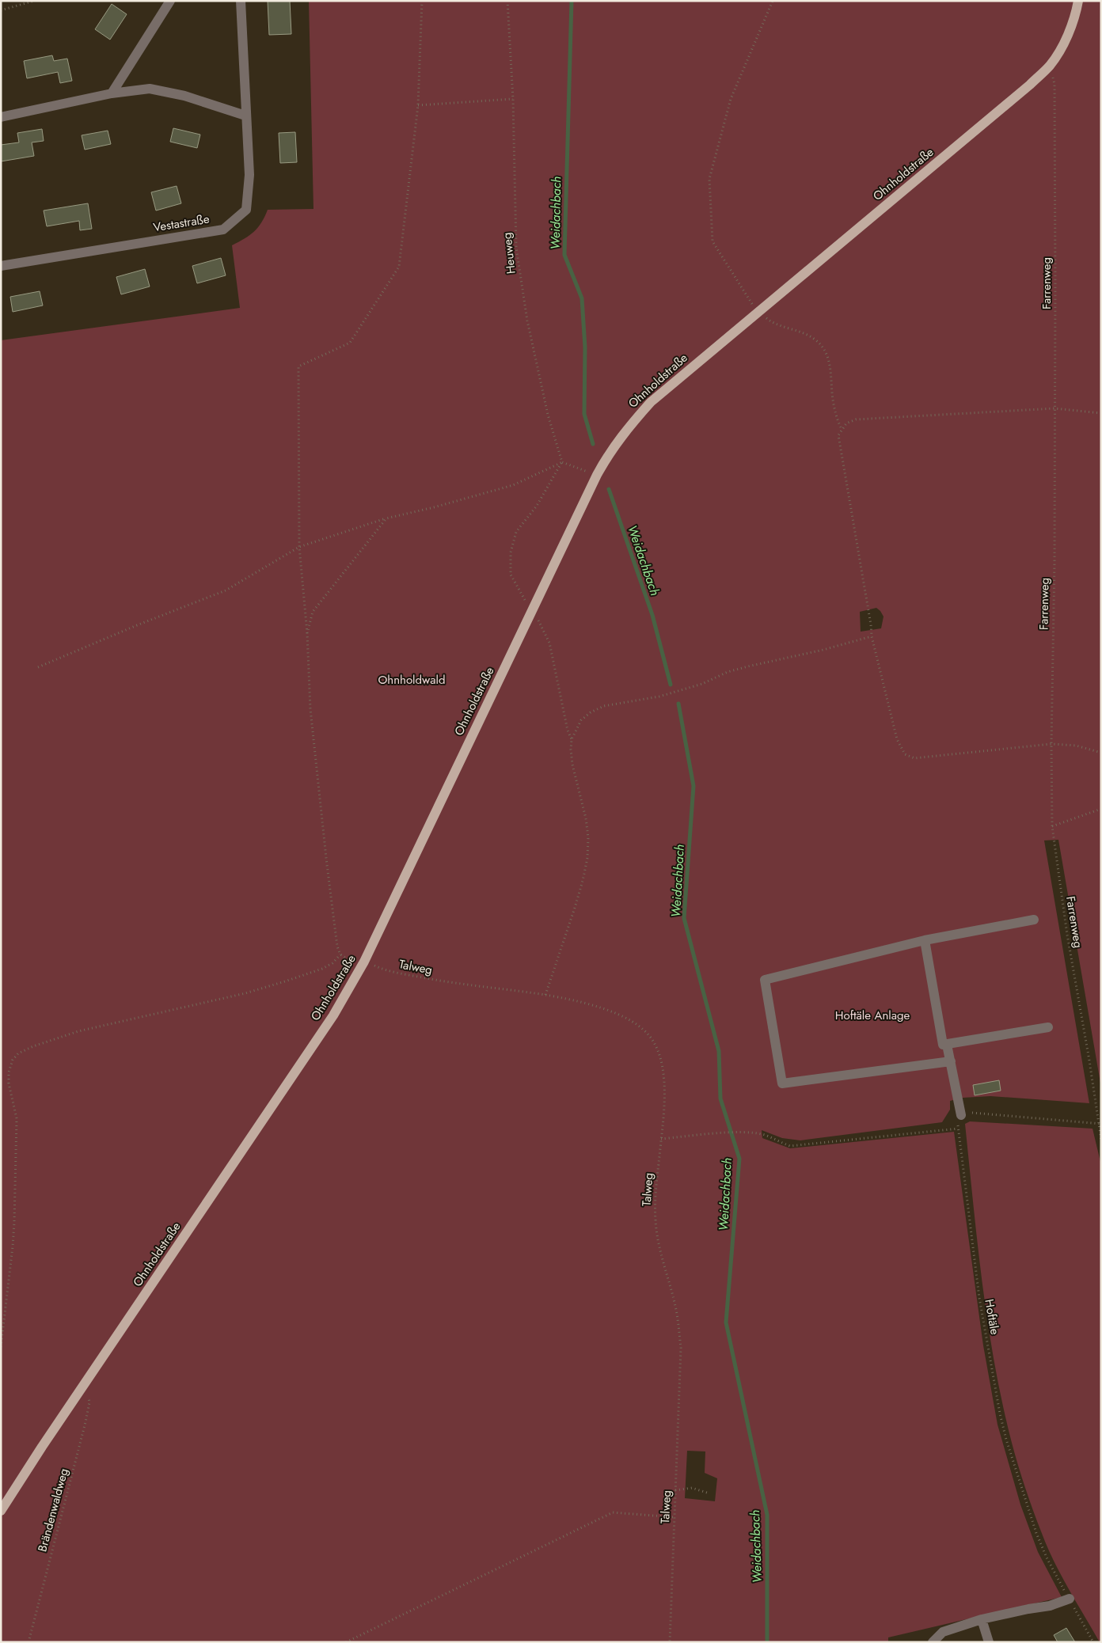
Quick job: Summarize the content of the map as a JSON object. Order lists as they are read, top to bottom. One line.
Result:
{"streets":{"main road":["Ohnholdstraße"],"street":["Vestastraße"],"path":["Heuweg","Farrenweg","Talweg","Hoftäle","Brändenwaldweg"]},"crossings":[["Ohnholdstraße","Farrenweg"],["Ohnholdstraße","Talweg"],["Ohnholdstraße","Brändenwaldweg"]],"water":["Weidachbach"],"parks":["Ohnholdwald","Hoftäle Anlage"]}
